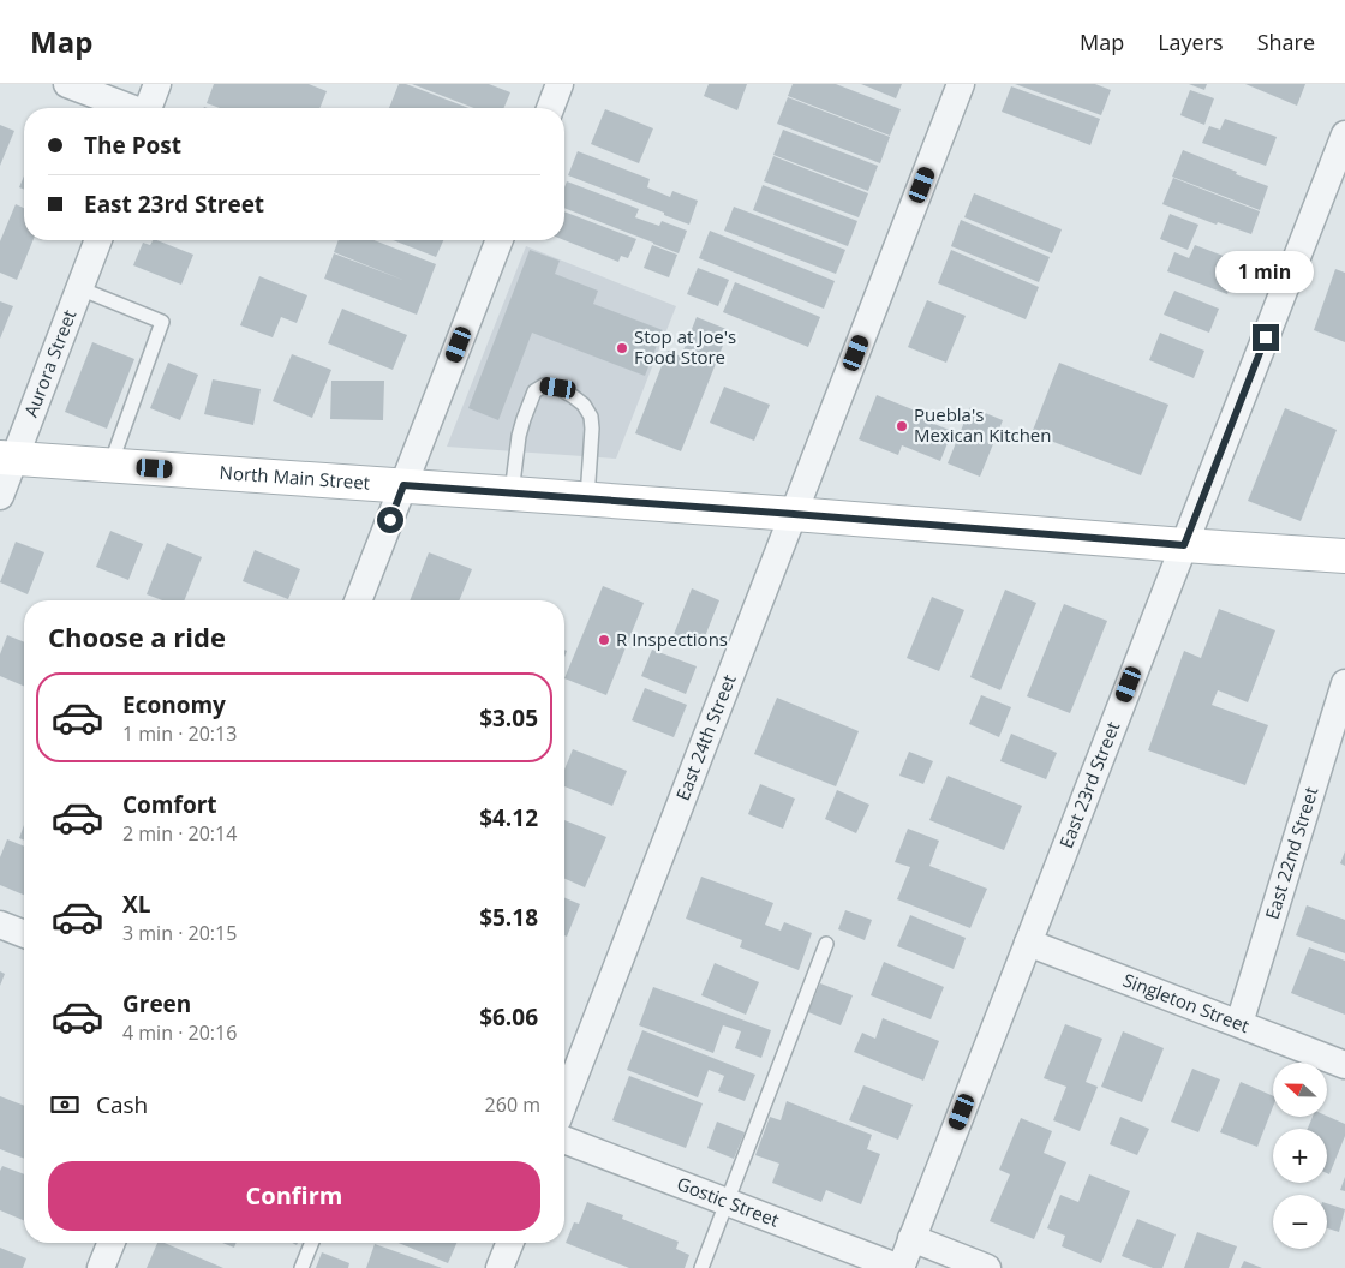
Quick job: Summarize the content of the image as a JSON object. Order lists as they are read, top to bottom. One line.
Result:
{"streets":{"main road":["North Main Street"],"street":["Aurora Street","East 24th Street","East 23rd Street","East 22nd Street","Singleton Street","Gostic Street"]},"crossings":[["Aurora Street","North Main Street"],["North Main Street","East 24th Street"],["North Main Street","East 23rd Street"],["East 23rd Street","Singleton Street"],["East 23rd Street","Gostic Street"],["East 22nd Street","Singleton Street"]],"places":["Stop at Joe's Food Store","Puebla's Mexican Kitchen","R Inspections"],"north":"left","page":{"header":"Map","nav":["Map","Layers","Share"],"banner":["The Post","East 23rd Street"],"bubble":"1 min","heading":"Choose a ride","list":[{"name":"Economy","note":"1 min · 20:13","value":"$3.05"},{"name":"Comfort","note":"2 min · 20:14","value":"$4.12"},{"name":"XL","note":"3 min · 20:15","value":"$5.18"},{"name":"Green","note":"4 min · 20:16","value":"$6.06"}],"map_buttons":["+","−"],"pay":["Cash","260 m"],"buttons":"Confirm"}}
